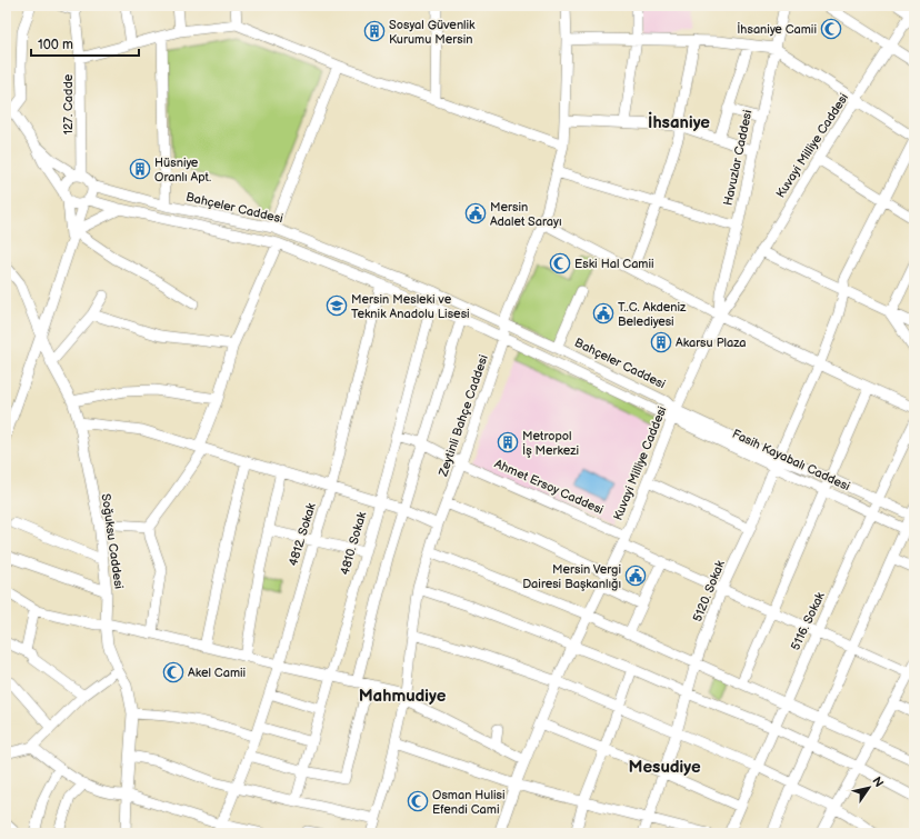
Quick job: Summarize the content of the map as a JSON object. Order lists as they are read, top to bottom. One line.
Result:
{"streets":{"street":["127. Cadde","Kuvayi Milliye Caddesi","Havuzlar Caddesi","Bahçeler Caddesi","Zeytinli Bahçe Caddesi","Fasih Kayabalı Caddesi","Ahmet Ersoy Caddesi","4812. Sokak","Soğuksu Caddesi","4810. Sokak","5120. Sokak","5116. Sokak"]},"crossings":[["127. Cadde","Bahçeler Caddesi"],["Kuvayi Milliye Caddesi","Havuzlar Caddesi"],["Kuvayi Milliye Caddesi","Bahçeler Caddesi"],["Kuvayi Milliye Caddesi","Fasih Kayabalı Caddesi"],["Kuvayi Milliye Caddesi","Ahmet Ersoy Caddesi"],["Bahçeler Caddesi","Zeytinli Bahçe Caddesi"],["Bahçeler Caddesi","Fasih Kayabalı Caddesi"],["Bahçeler Caddesi","4812. Sokak"],["Bahçeler Caddesi","4810. Sokak"],["Zeytinli Bahçe Caddesi","Ahmet Ersoy Caddesi"],["Fasih Kayabalı Caddesi","5120. Sokak"],["Fasih Kayabalı Caddesi","5116. Sokak"],["Ahmet Ersoy Caddesi","4810. Sokak"],["Ahmet Ersoy Caddesi","5120. Sokak"],["Ahmet Ersoy Caddesi","5116. Sokak"]],"districts":["İhsaniye","Mahmudiye","Mesudiye"],"places":{"mosque":["İhsaniye Camii","Eski Hal Camii","Akel Camii","Osman Hulisi Efendi Cami"],"building":["Sosyal Güvenlik Kurumu Mersin","Hüsniye Oranlı Apt.","Akarsu Plaza","Metropol İş Merkezi"],"public building":["Mersin Adalet Sarayı","T..C. Akdeniz Belediyesi","Mersin Vergi Dairesi Başkanlığı"],"school or university":["Mersin Mesleki ve Teknik Anadolu Lisesi"]},"scale_bar":"100 m","north":"top right"}
